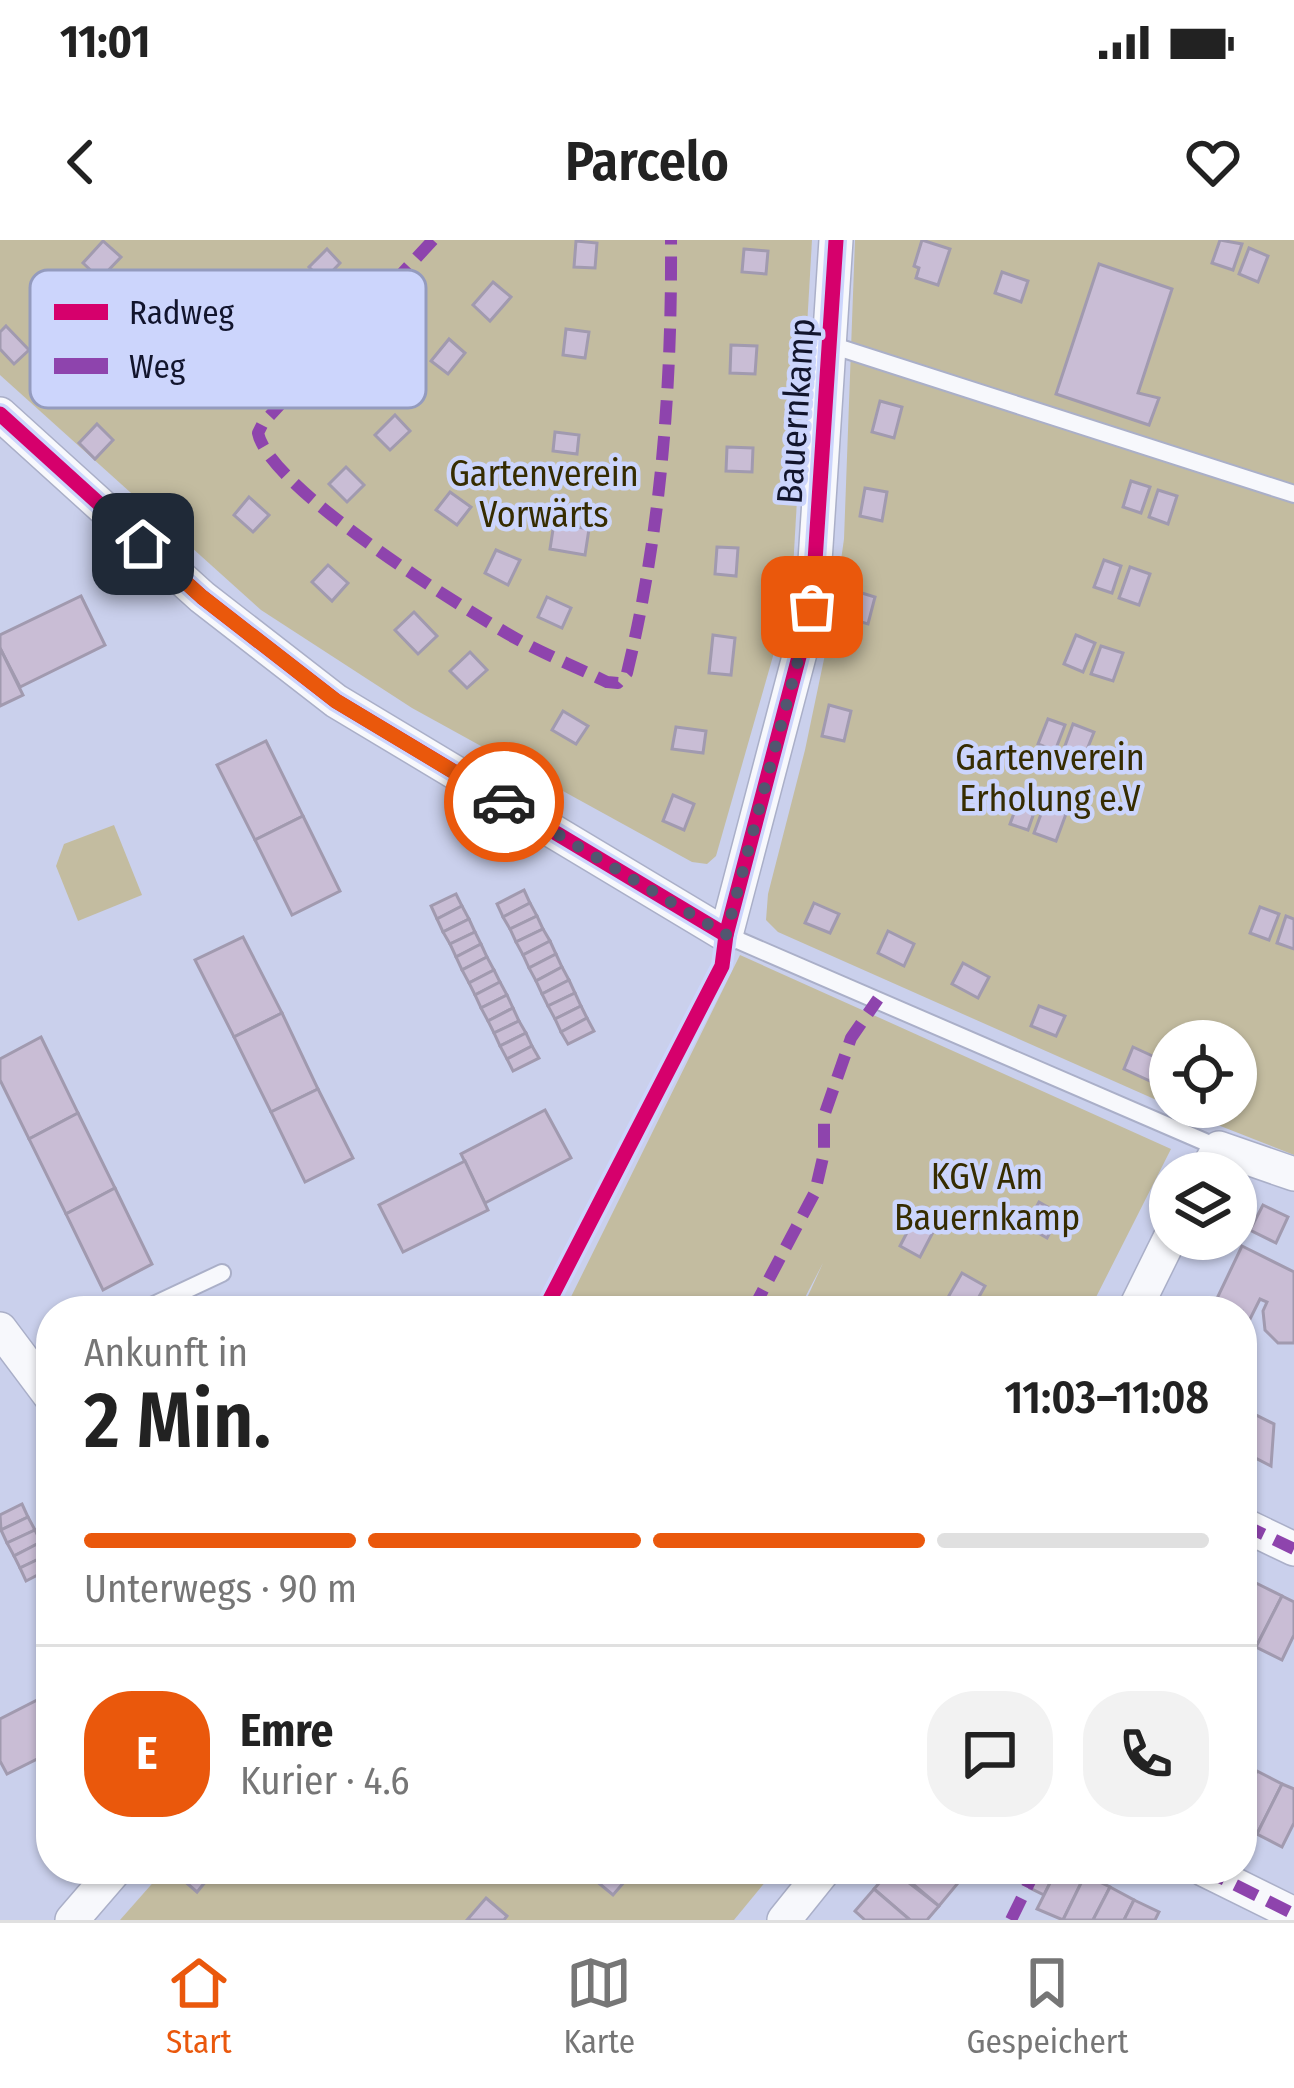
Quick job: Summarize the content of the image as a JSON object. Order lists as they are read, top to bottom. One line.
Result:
{"streets":{"street":["Bauernkamp"]},"parks":["Gartenverein Vorwärts","Gartenverein Erholung e.V","KGV Am Bauernkamp"],"legend":["Radweg","Weg"],"page":{"status":"11:01","header":"Parcelo","heading":["2 Min.","Ankunft in","11:03–11:08"],"panel":["Emre","Kurier · 4.6"],"bar":"Unterwegs · 90 m","round":"E","tabs":["Start","Karte","Gespeichert"]}}
